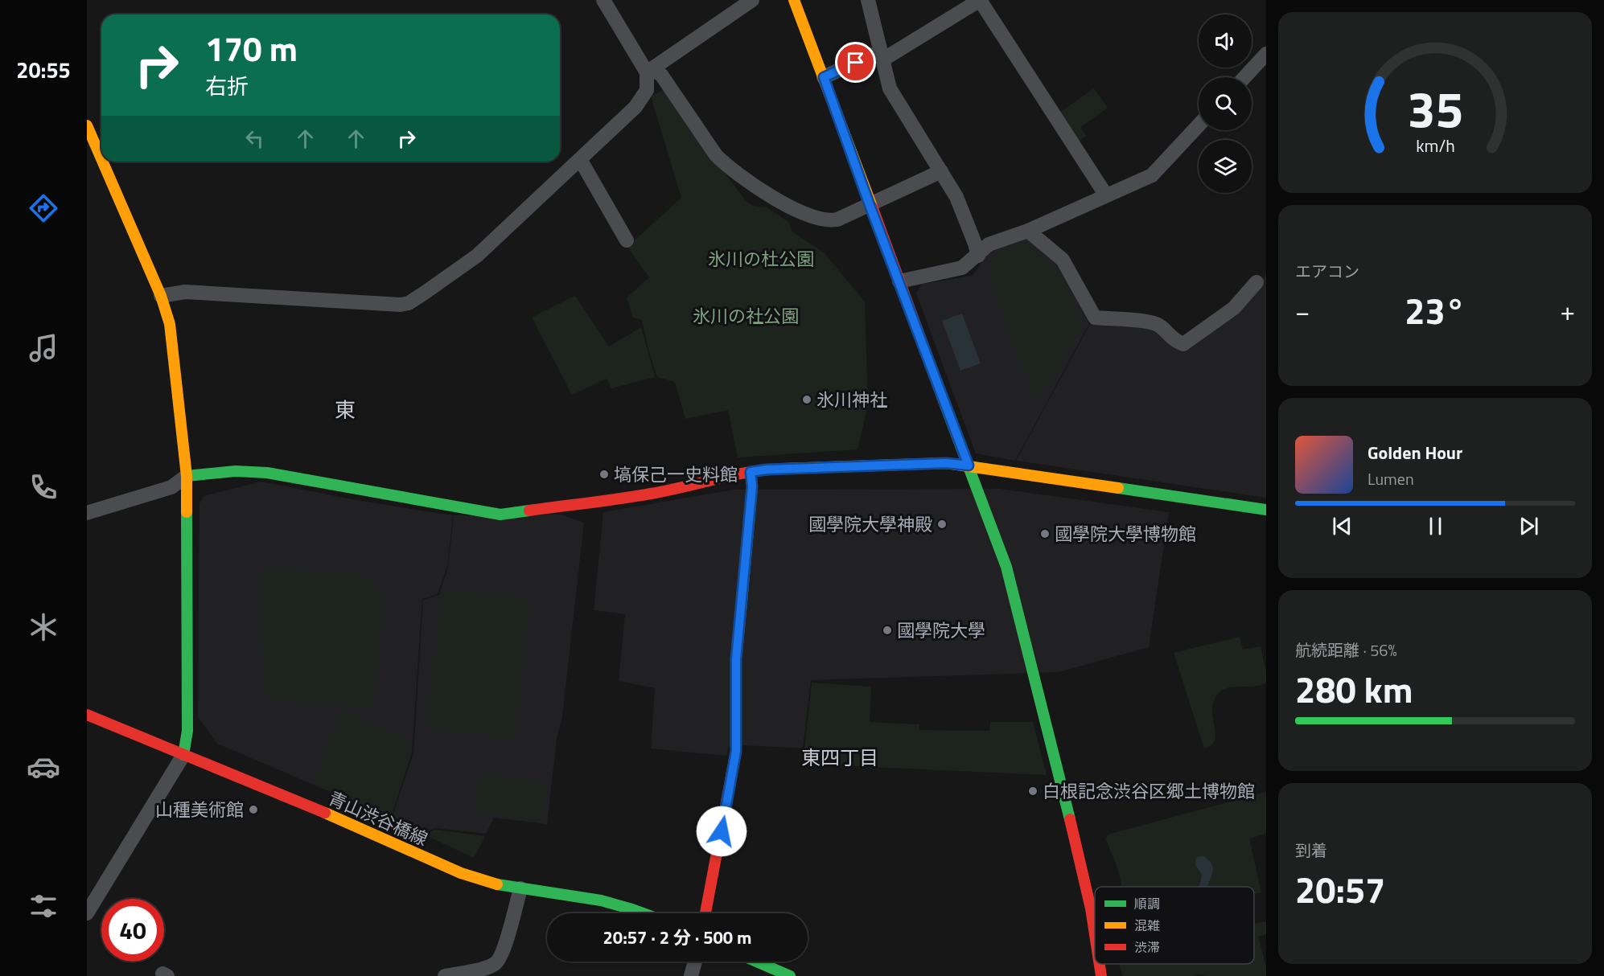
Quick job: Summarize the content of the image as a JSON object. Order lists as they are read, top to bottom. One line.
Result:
{"streets":{"street":["青山渋谷橋線"]},"districts":["東","東四丁目"],"parks":["氷川の杜公園","氷川の社公園"],"places":["氷川神社","塙保己一史料館","國學院大學神殿","國學院大學博物館","國學院大學","白根記念渋谷区郷土博物館","山種美術館"],"legend":["順調","混雑","渋滞"],"page":{"tabs":"20:55","turn":["170 m","右折"],"tile":["エアコン",["航続距離 · 56%","280 km"],["到着","20:57"]],"heat":["−","23°","+"],"song":["Golden Hour","Lumen"],"limit":"40","trip":"20:57 · 2 分 · 500 m","gauge":["35","km/h"]}}
